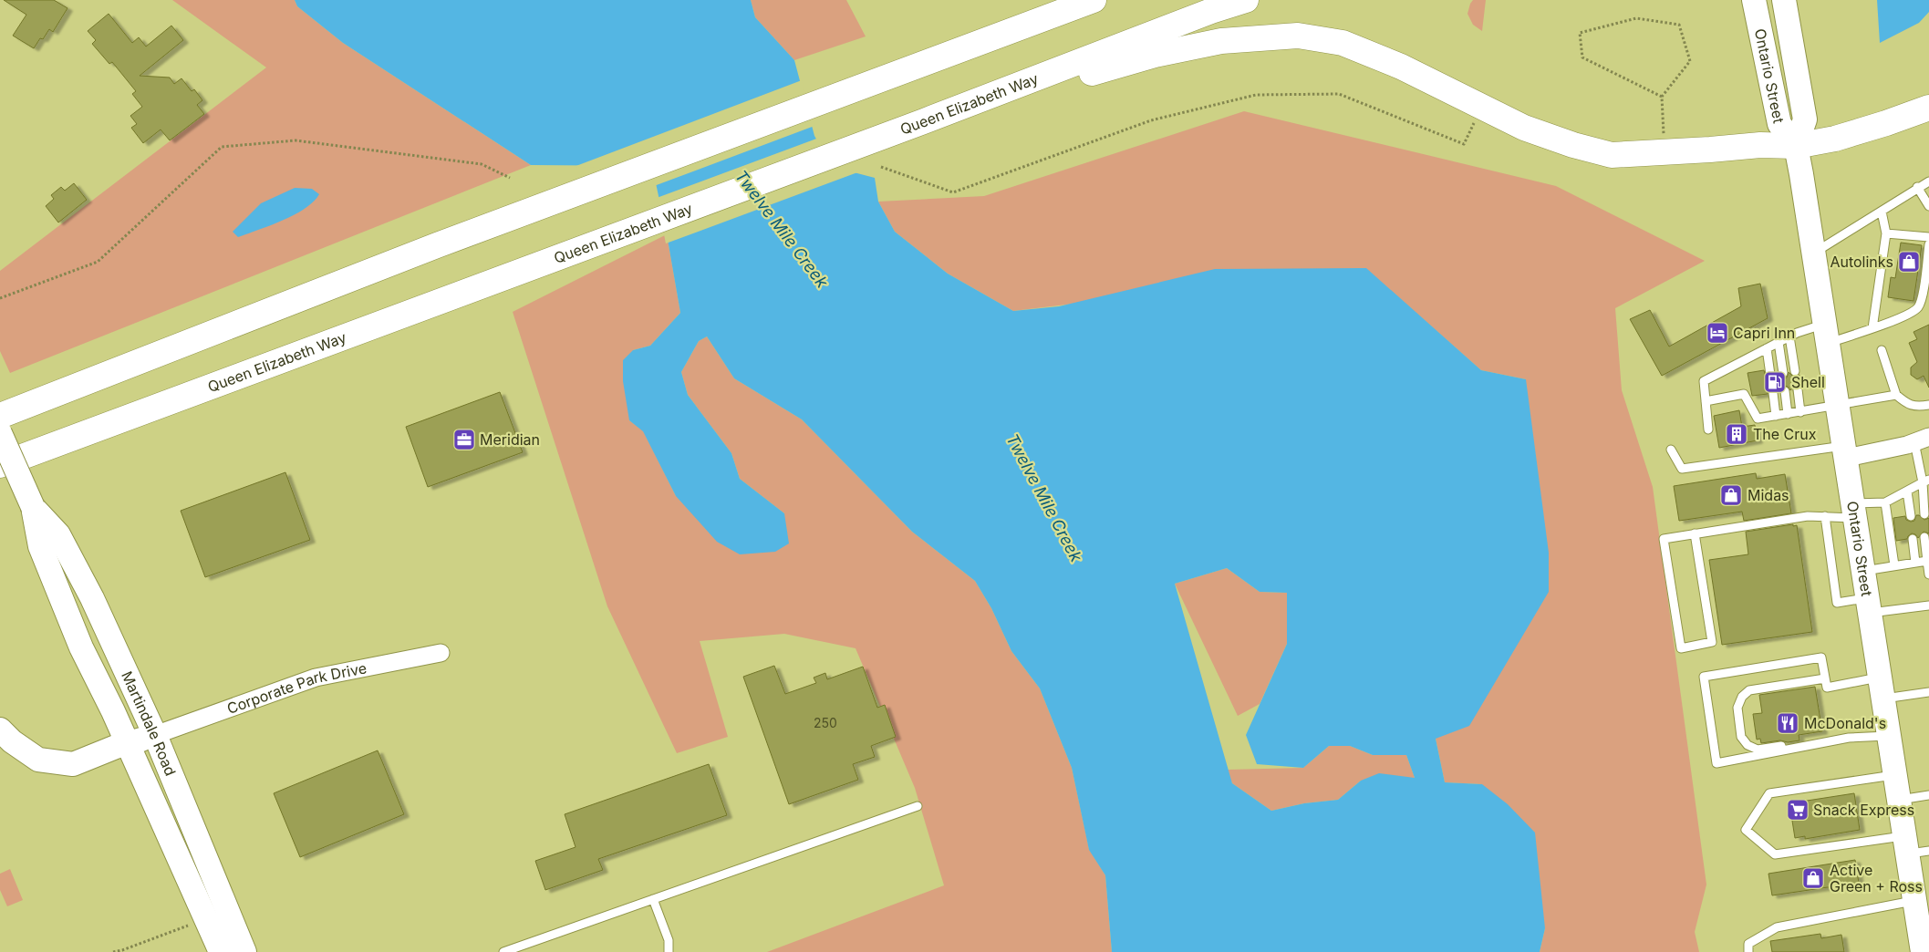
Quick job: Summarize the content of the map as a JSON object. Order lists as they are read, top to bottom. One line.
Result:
{"streets":{"highway":["Queen Elizabeth Way"],"main road":["Ontario Street","Martindale Road"],"street":["Corporate Park Drive"]},"crossings":[["Corporate Park Drive","Martindale Road"]],"water":["Twelve Mile Creek"],"places":{"shop":["Autolinks","Midas","Active Green + Ross"],"hotel":["Capri Inn"],"fuel station":["Shell"],"building":["The Crux"],"office":["Meridian"],"restaurant":["McDonald's"],"supermarket":["Snack Express"]},"house_numbers":["250"]}
